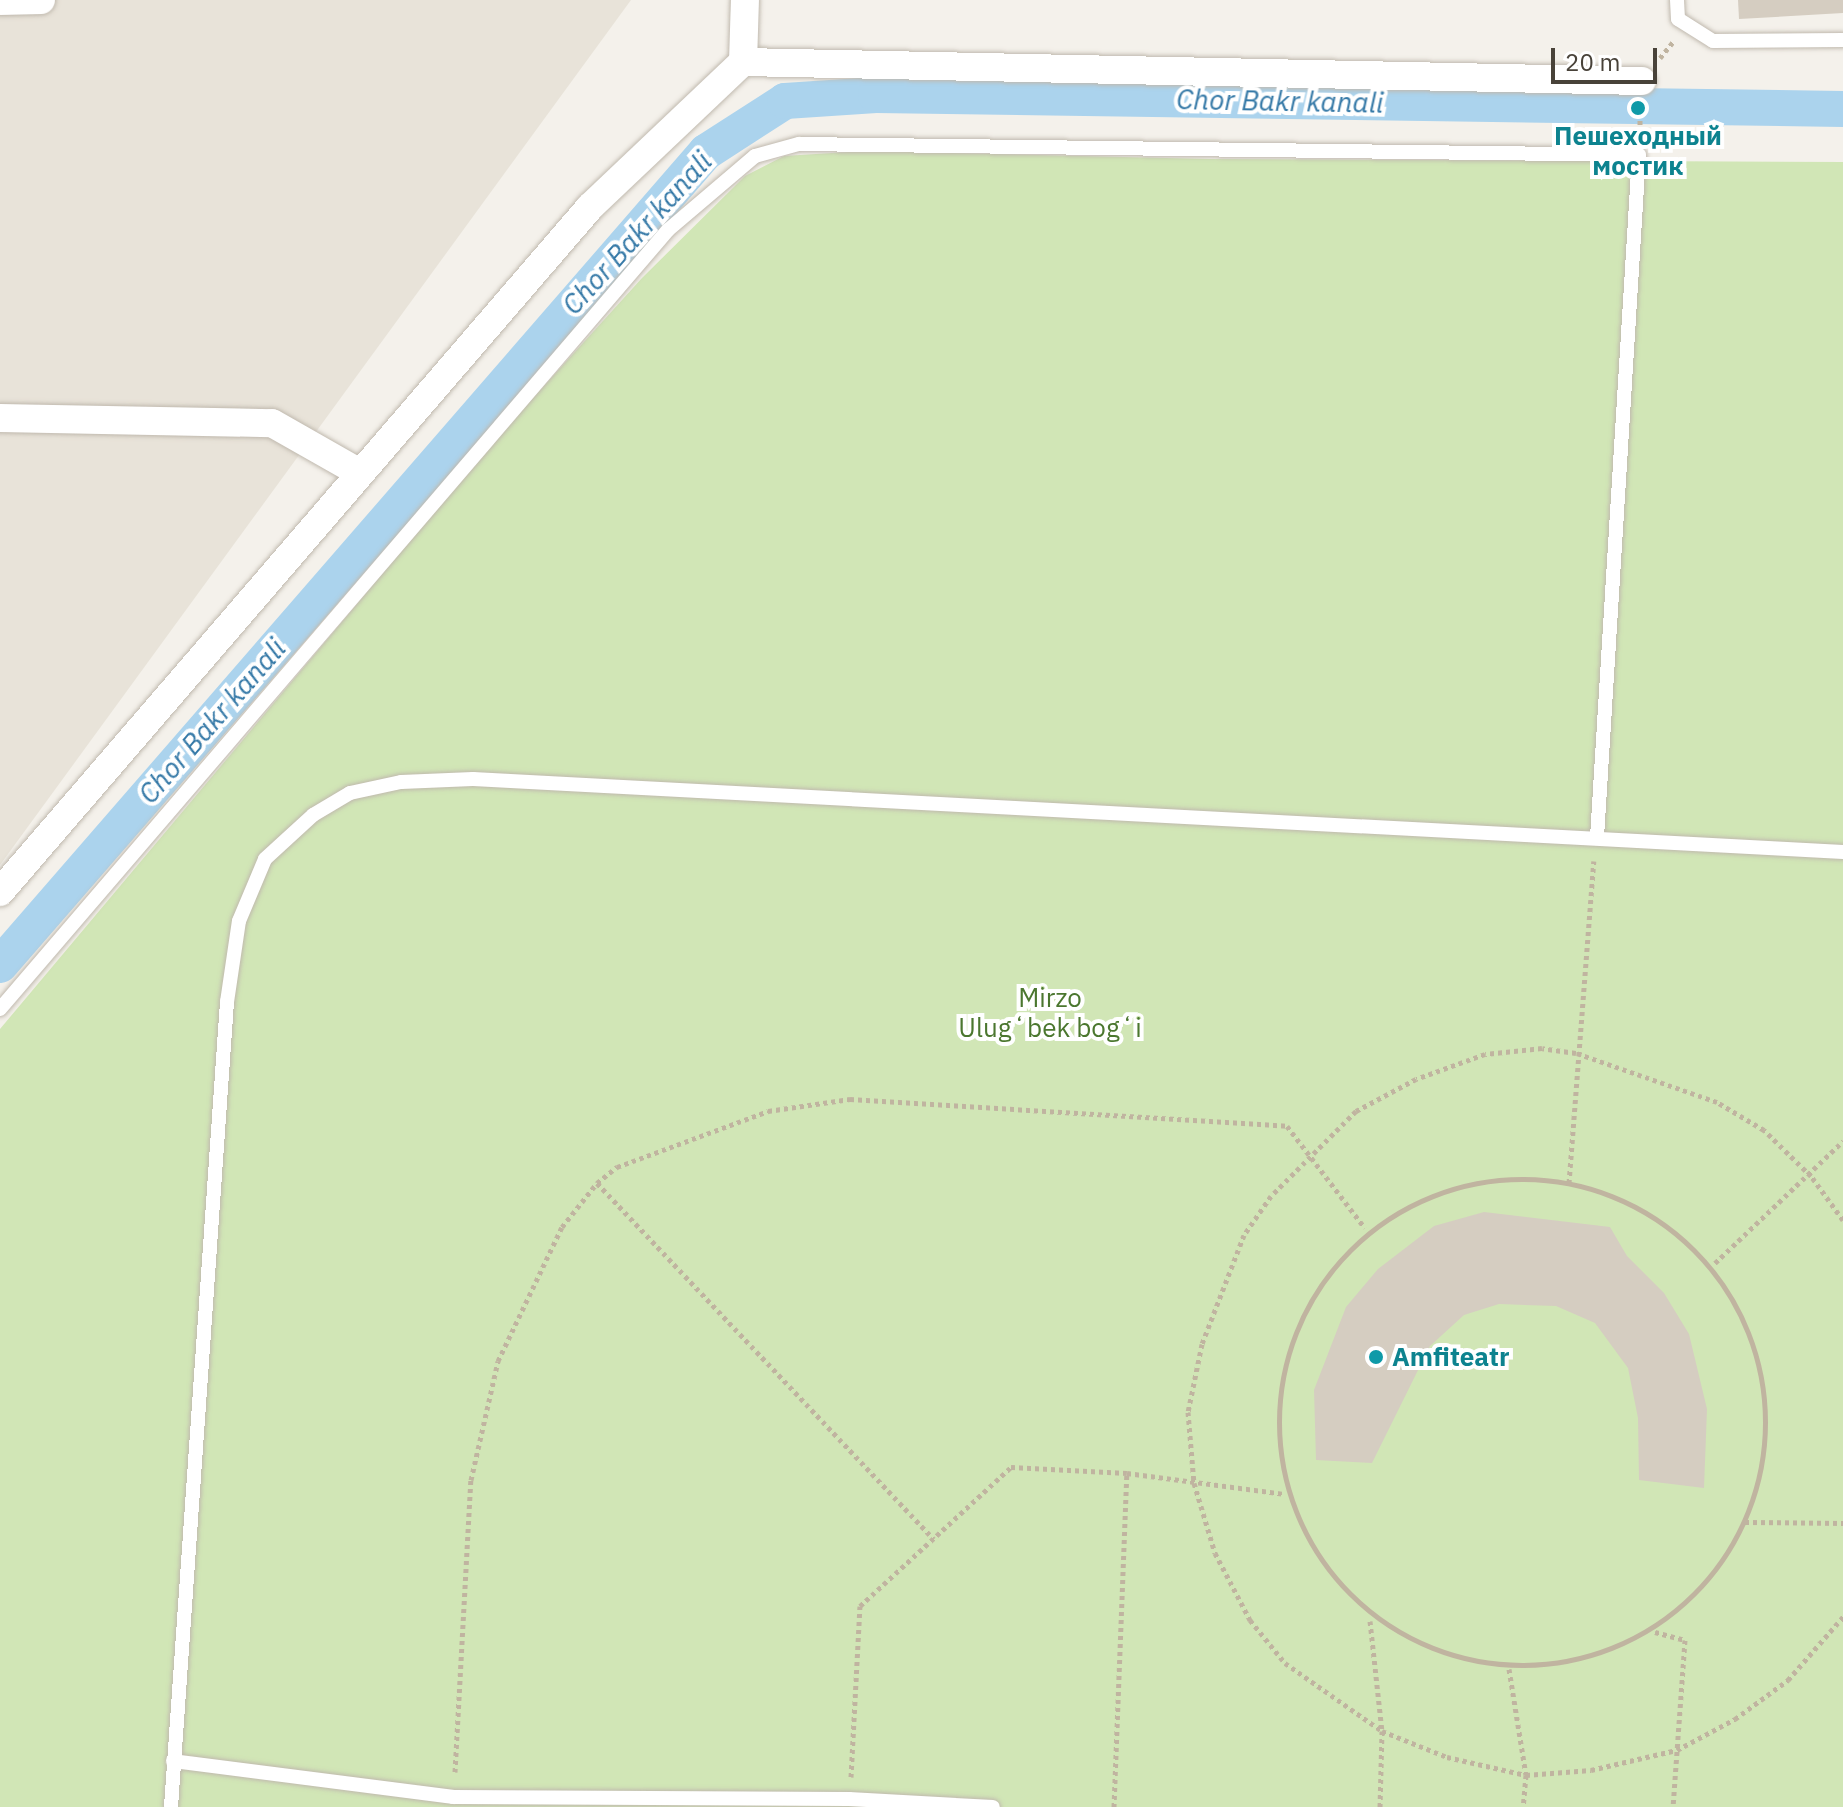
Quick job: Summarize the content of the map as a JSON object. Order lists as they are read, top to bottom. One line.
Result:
{"water":["Chor Bakr kanali"],"parks":["Mirzo Ulugʻbek bogʻi"],"places":["Пешеходный мостик","Amfiteatr"],"scale_bar":"20 m"}
